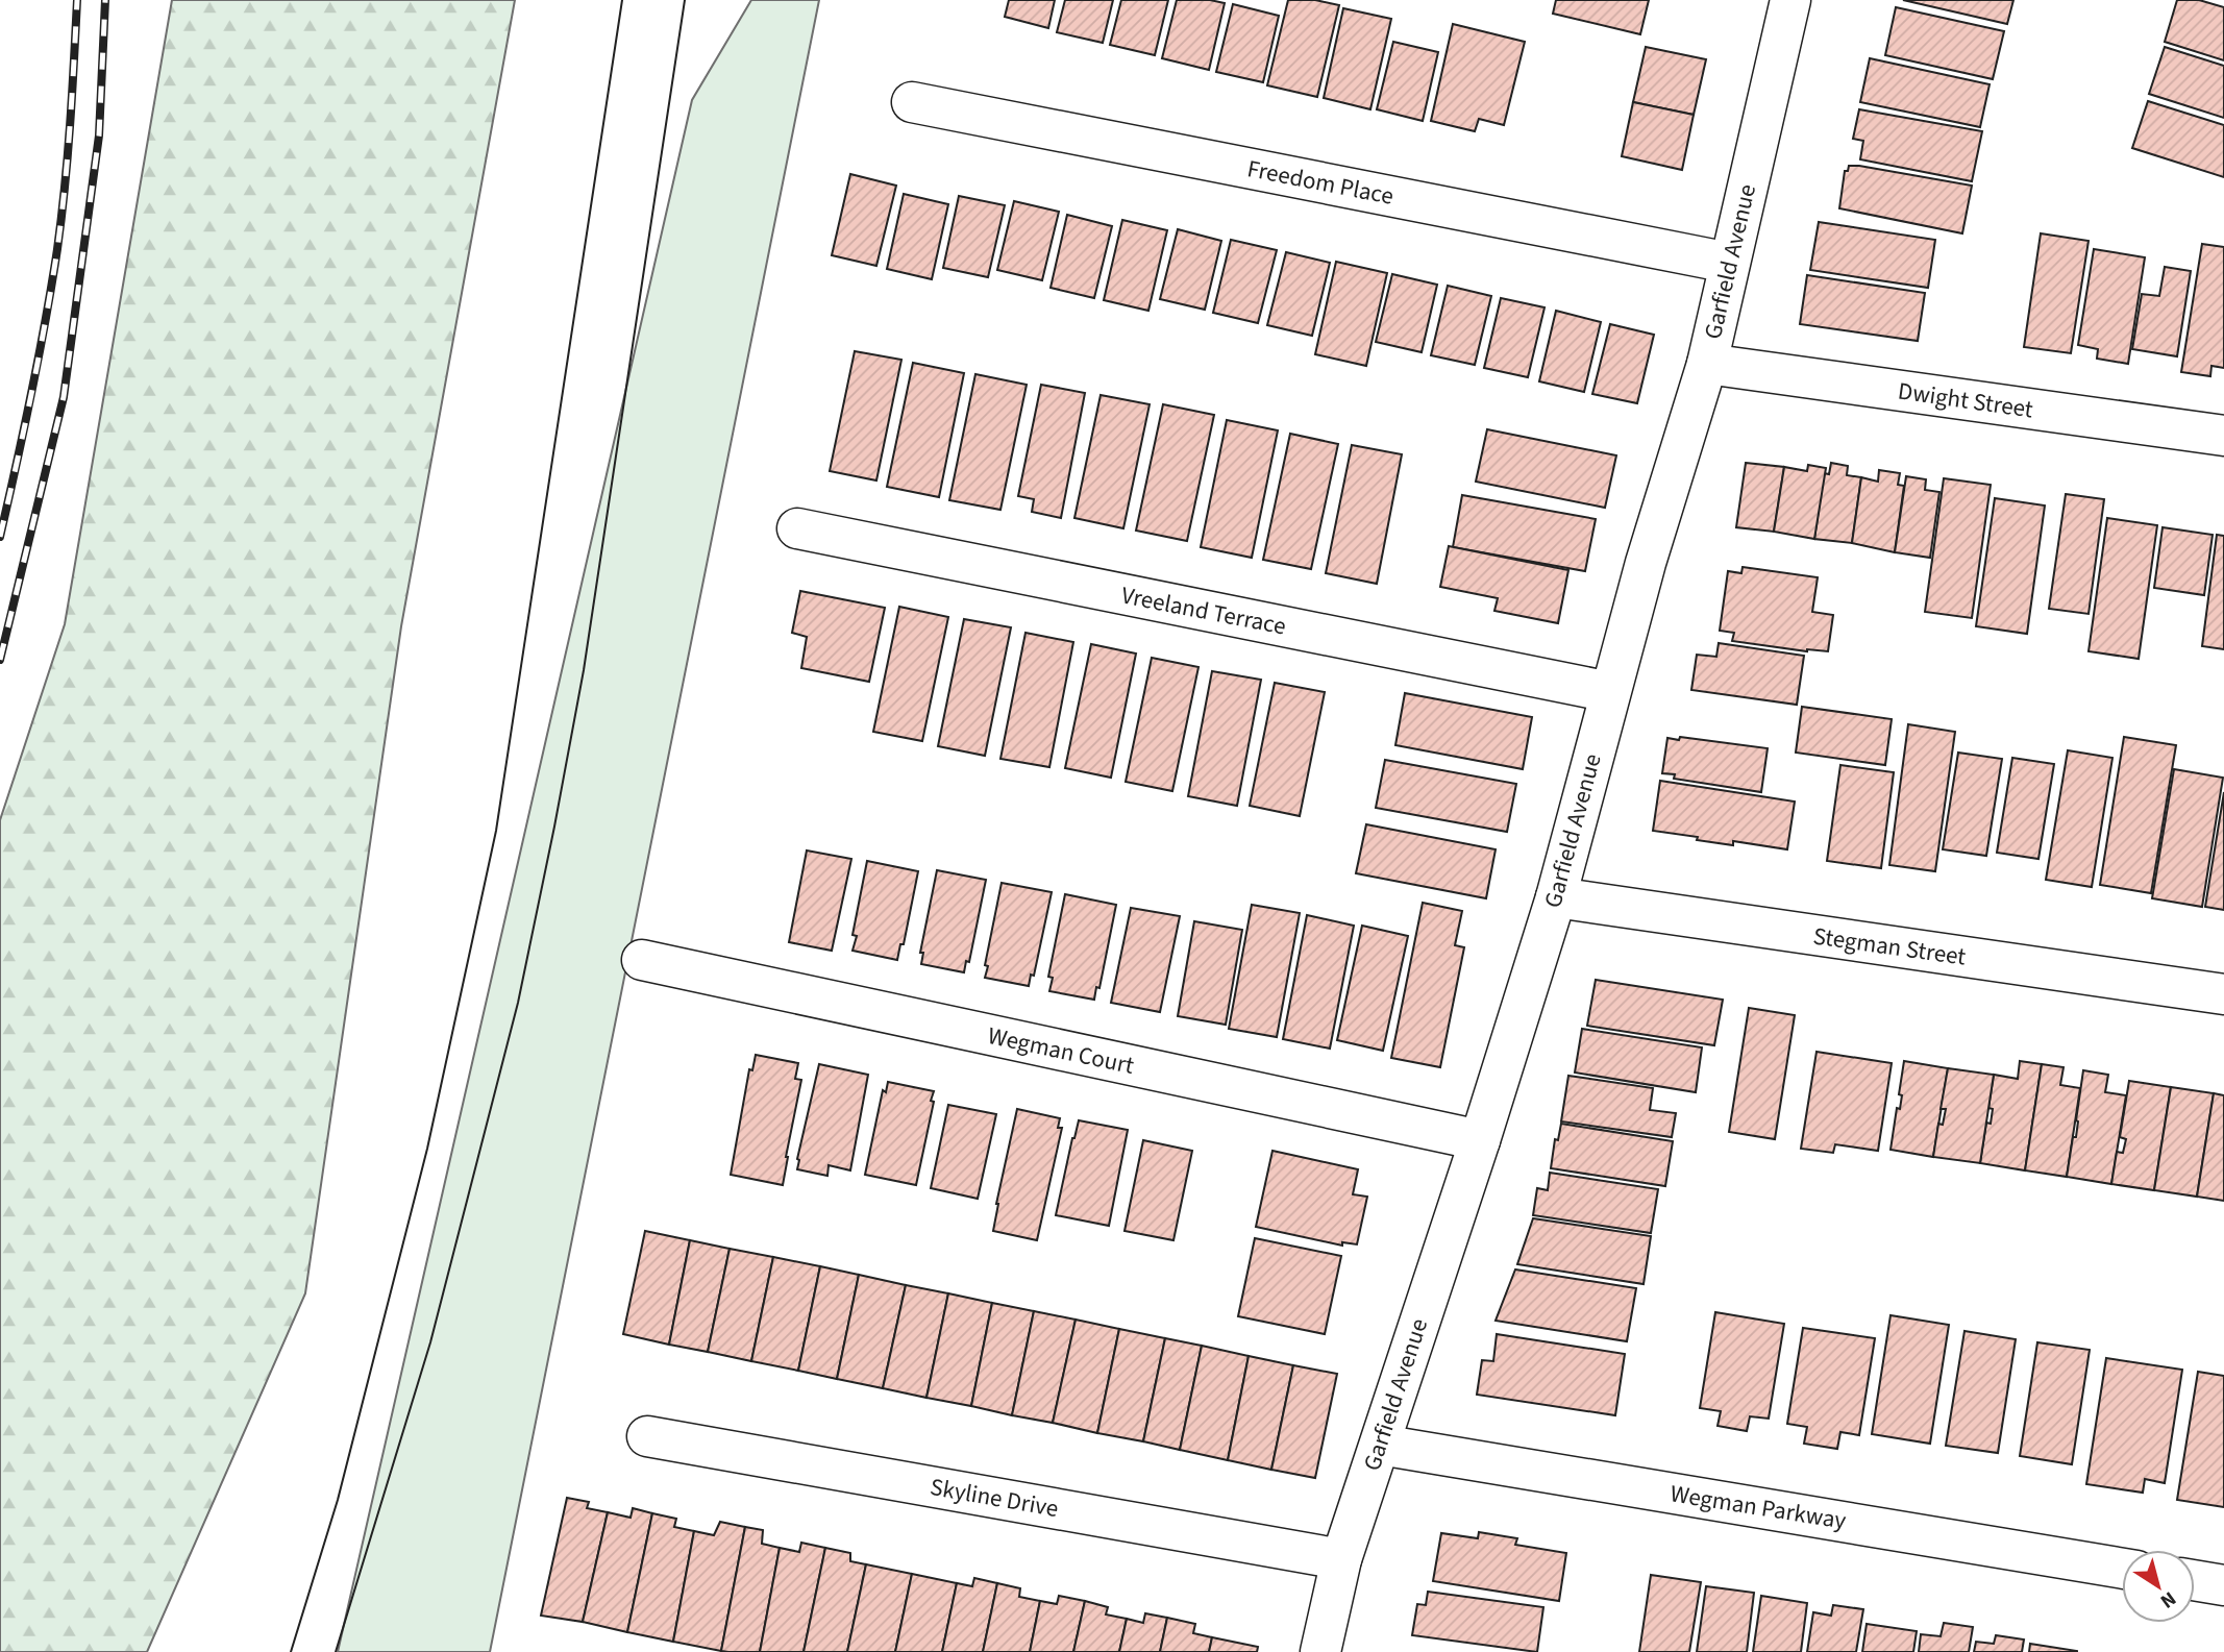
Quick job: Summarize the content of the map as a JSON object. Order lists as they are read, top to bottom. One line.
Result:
{"streets":{"street":["Freedom Place","Garfield Avenue","Dwight Street","Vreeland Terrace","Stegman Street","Wegman Court","Skyline Drive","Wegman Parkway"]},"crossings":[["Freedom Place","Garfield Avenue"],["Garfield Avenue","Dwight Street"],["Garfield Avenue","Vreeland Terrace"],["Garfield Avenue","Stegman Street"],["Garfield Avenue","Wegman Court"],["Garfield Avenue","Skyline Drive"],["Garfield Avenue","Wegman Parkway"]],"north":"bottom right"}
